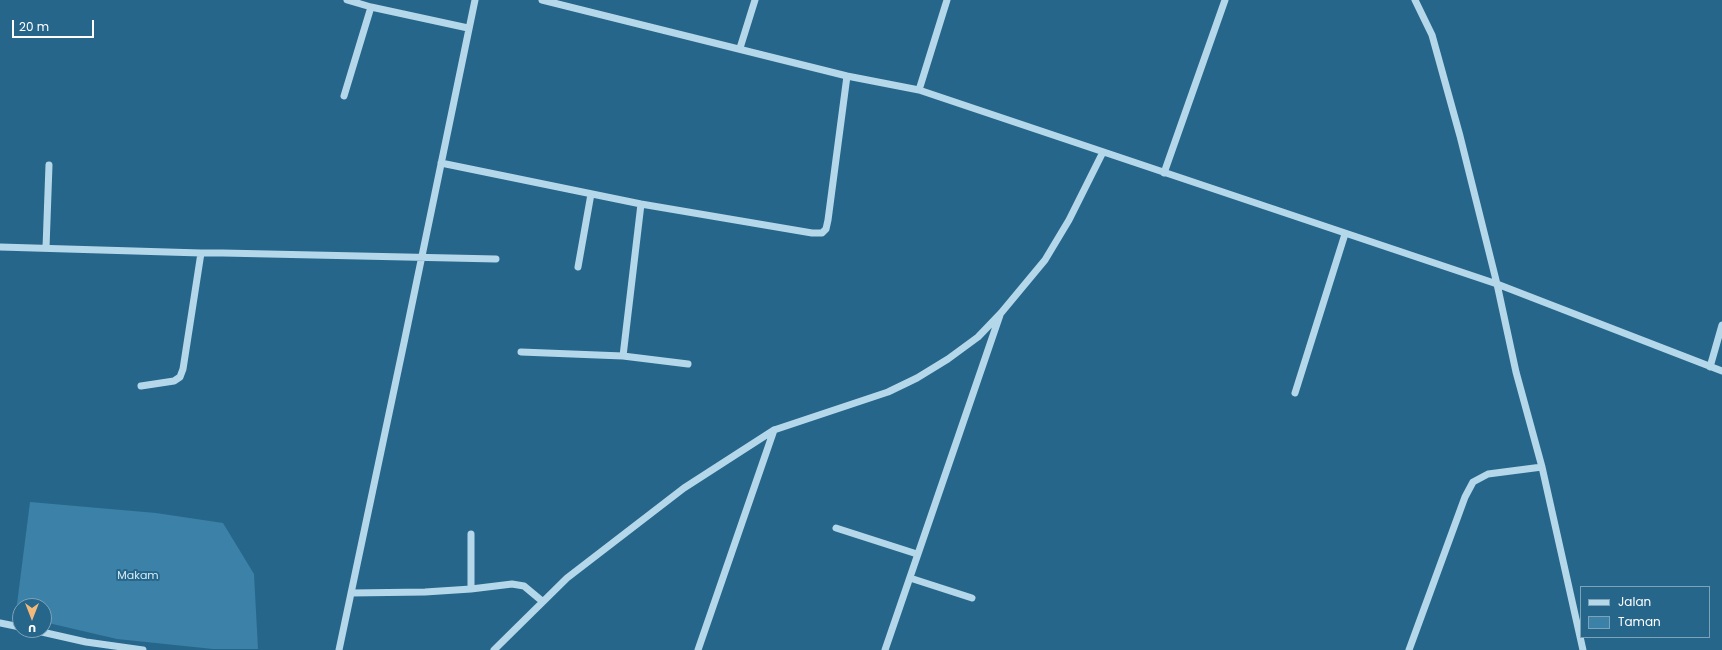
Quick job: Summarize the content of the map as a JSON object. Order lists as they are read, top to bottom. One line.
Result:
{"parks":["Makam"],"legend":["Jalan","Taman"],"scale_bar":"20 m","north":"bottom"}
